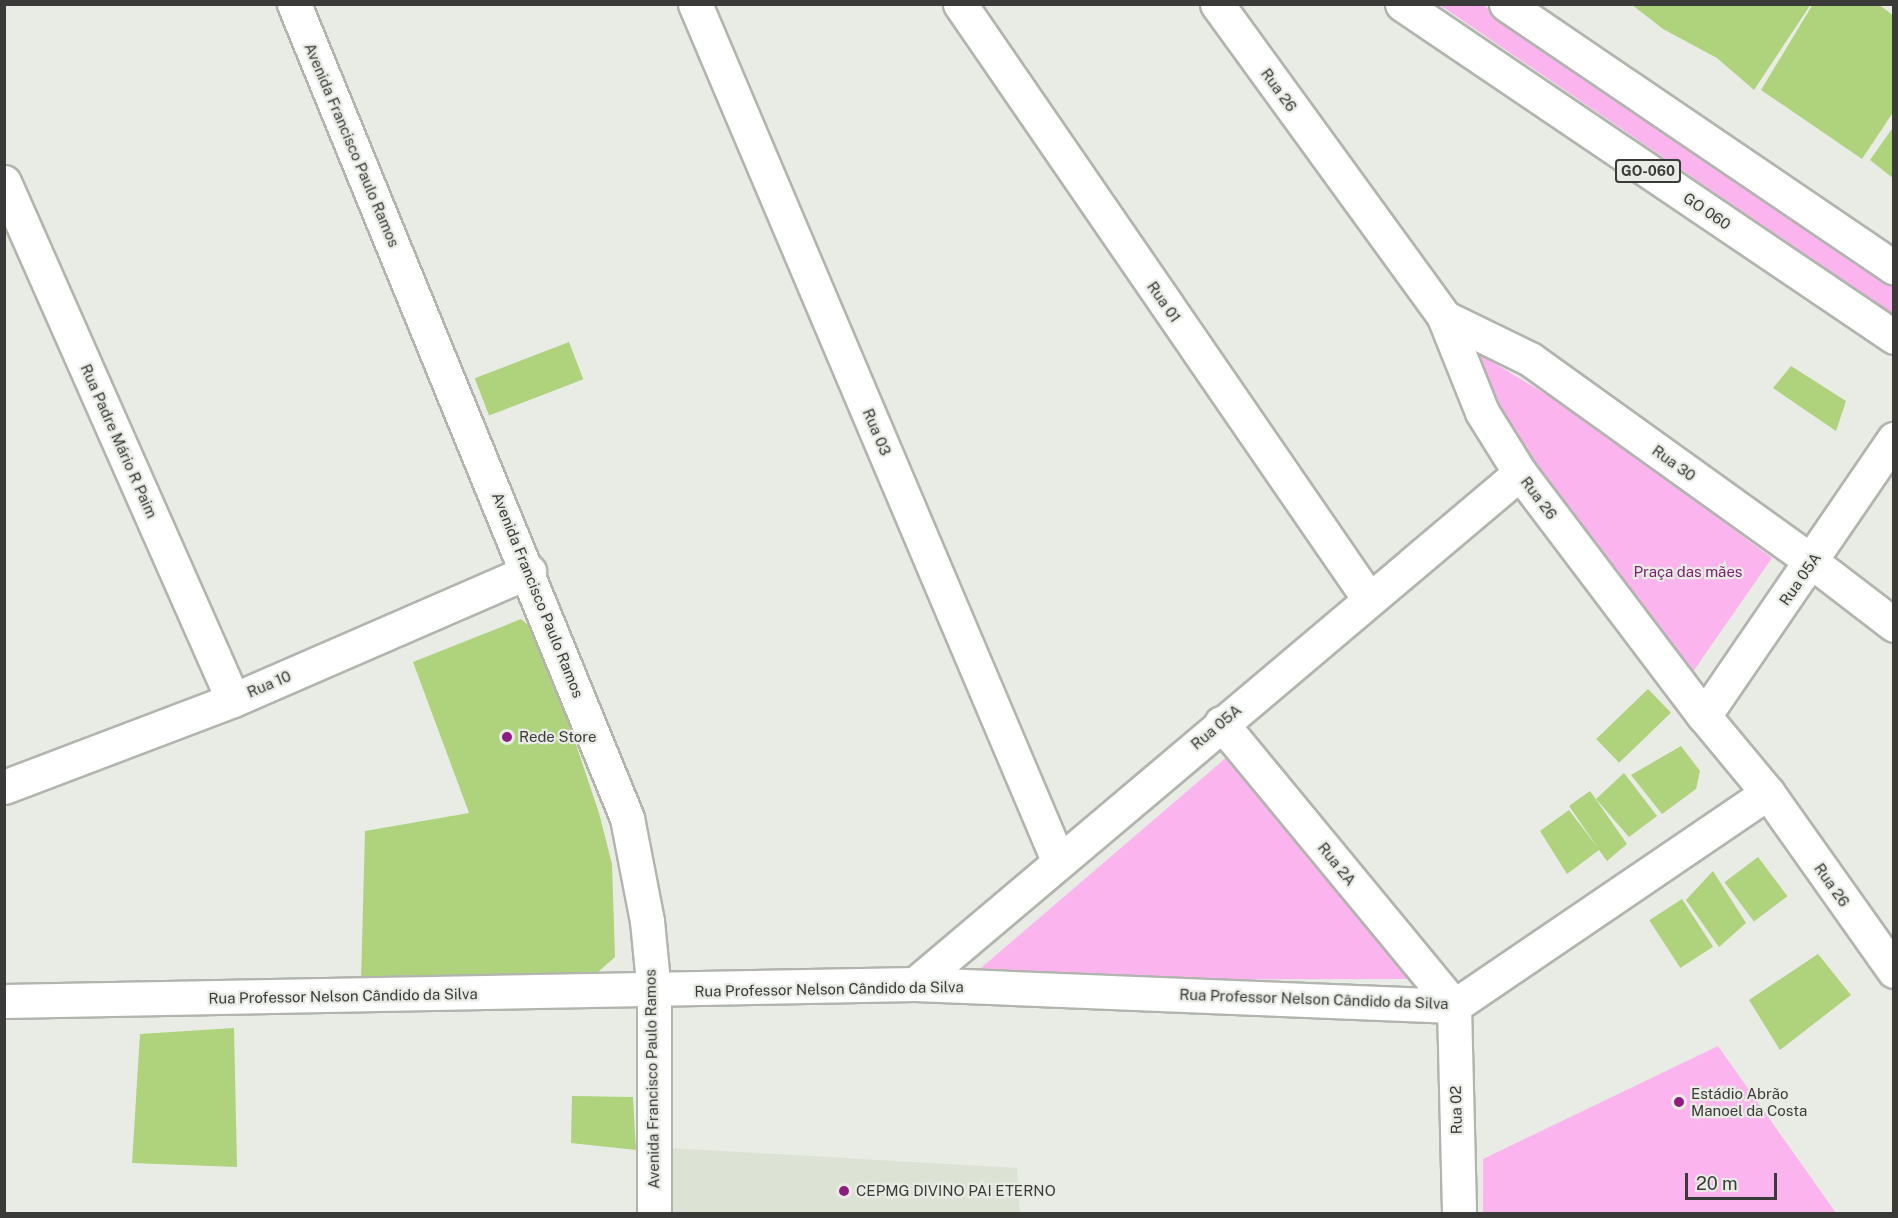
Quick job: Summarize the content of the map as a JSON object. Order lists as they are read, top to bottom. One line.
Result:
{"streets":{"street":["Rua 26","Avenida Francisco Paulo Ramos","GO-060","GO 060","Rua 01","Rua 03","Rua Padre Mário R Paim","Rua 30","Rua 05A","Rua 10","Rua 2A","Rua Professor Nelson Cândido da Silva","Rua 02"]},"crossings":[["Rua 26","Rua 30"],["Rua 26","Rua 05A"],["Rua 26","Rua Professor Nelson Cândido da Silva"],["Avenida Francisco Paulo Ramos","Rua 10"],["Avenida Francisco Paulo Ramos","Rua Professor Nelson Cândido da Silva"],["Rua 01","Rua 05A"],["Rua 03","Rua 05A"],["Rua Padre Mário R Paim","Rua 10"],["Rua 30","Rua 05A"],["Rua 05A","Rua 2A"],["Rua 05A","Rua Professor Nelson Cândido da Silva"],["Rua 2A","Rua Professor Nelson Cândido da Silva"],["Rua 2A","Rua 02"],["Rua Professor Nelson Cândido da Silva","Rua 02"]],"parks":["Praça das mães"],"places":["Rede Store","Estádio Abrão Manoel da Costa","CEPMG DIVINO PAI ETERNO"],"scale_bar":"20 m"}
